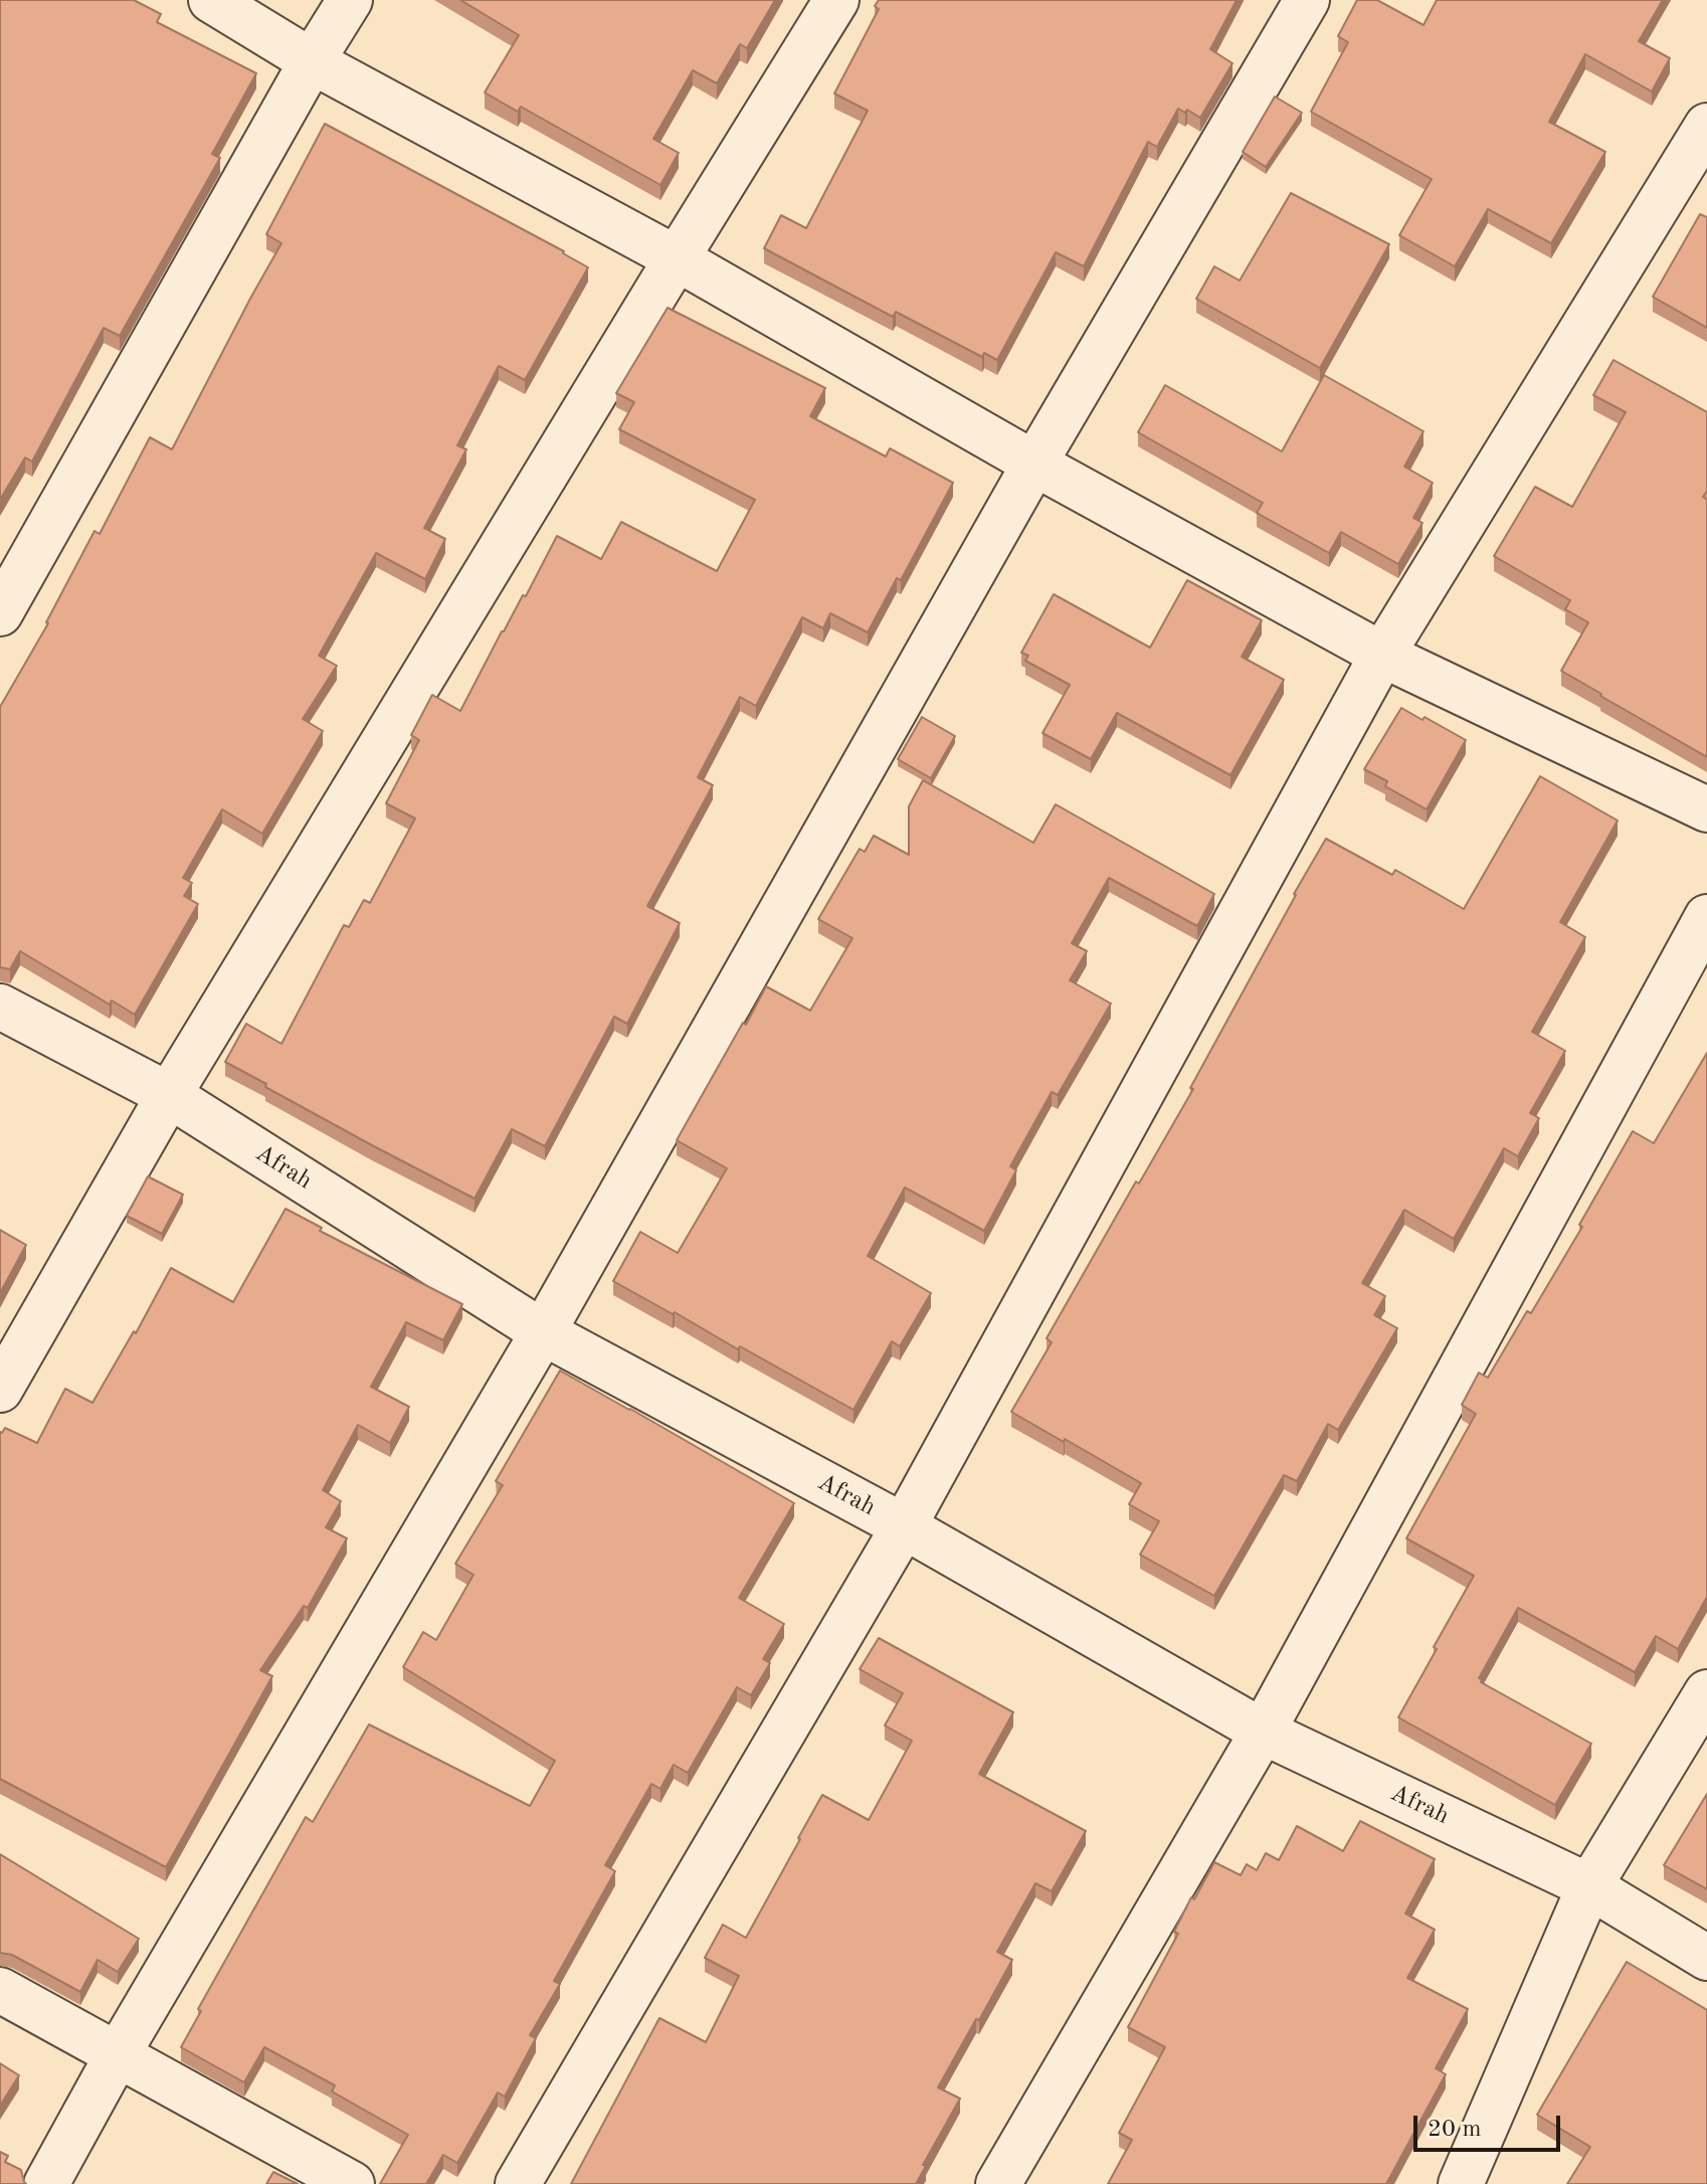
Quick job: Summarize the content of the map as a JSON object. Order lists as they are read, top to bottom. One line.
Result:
{"streets":{"street":["Afrah"]},"scale_bar":"20 m"}
